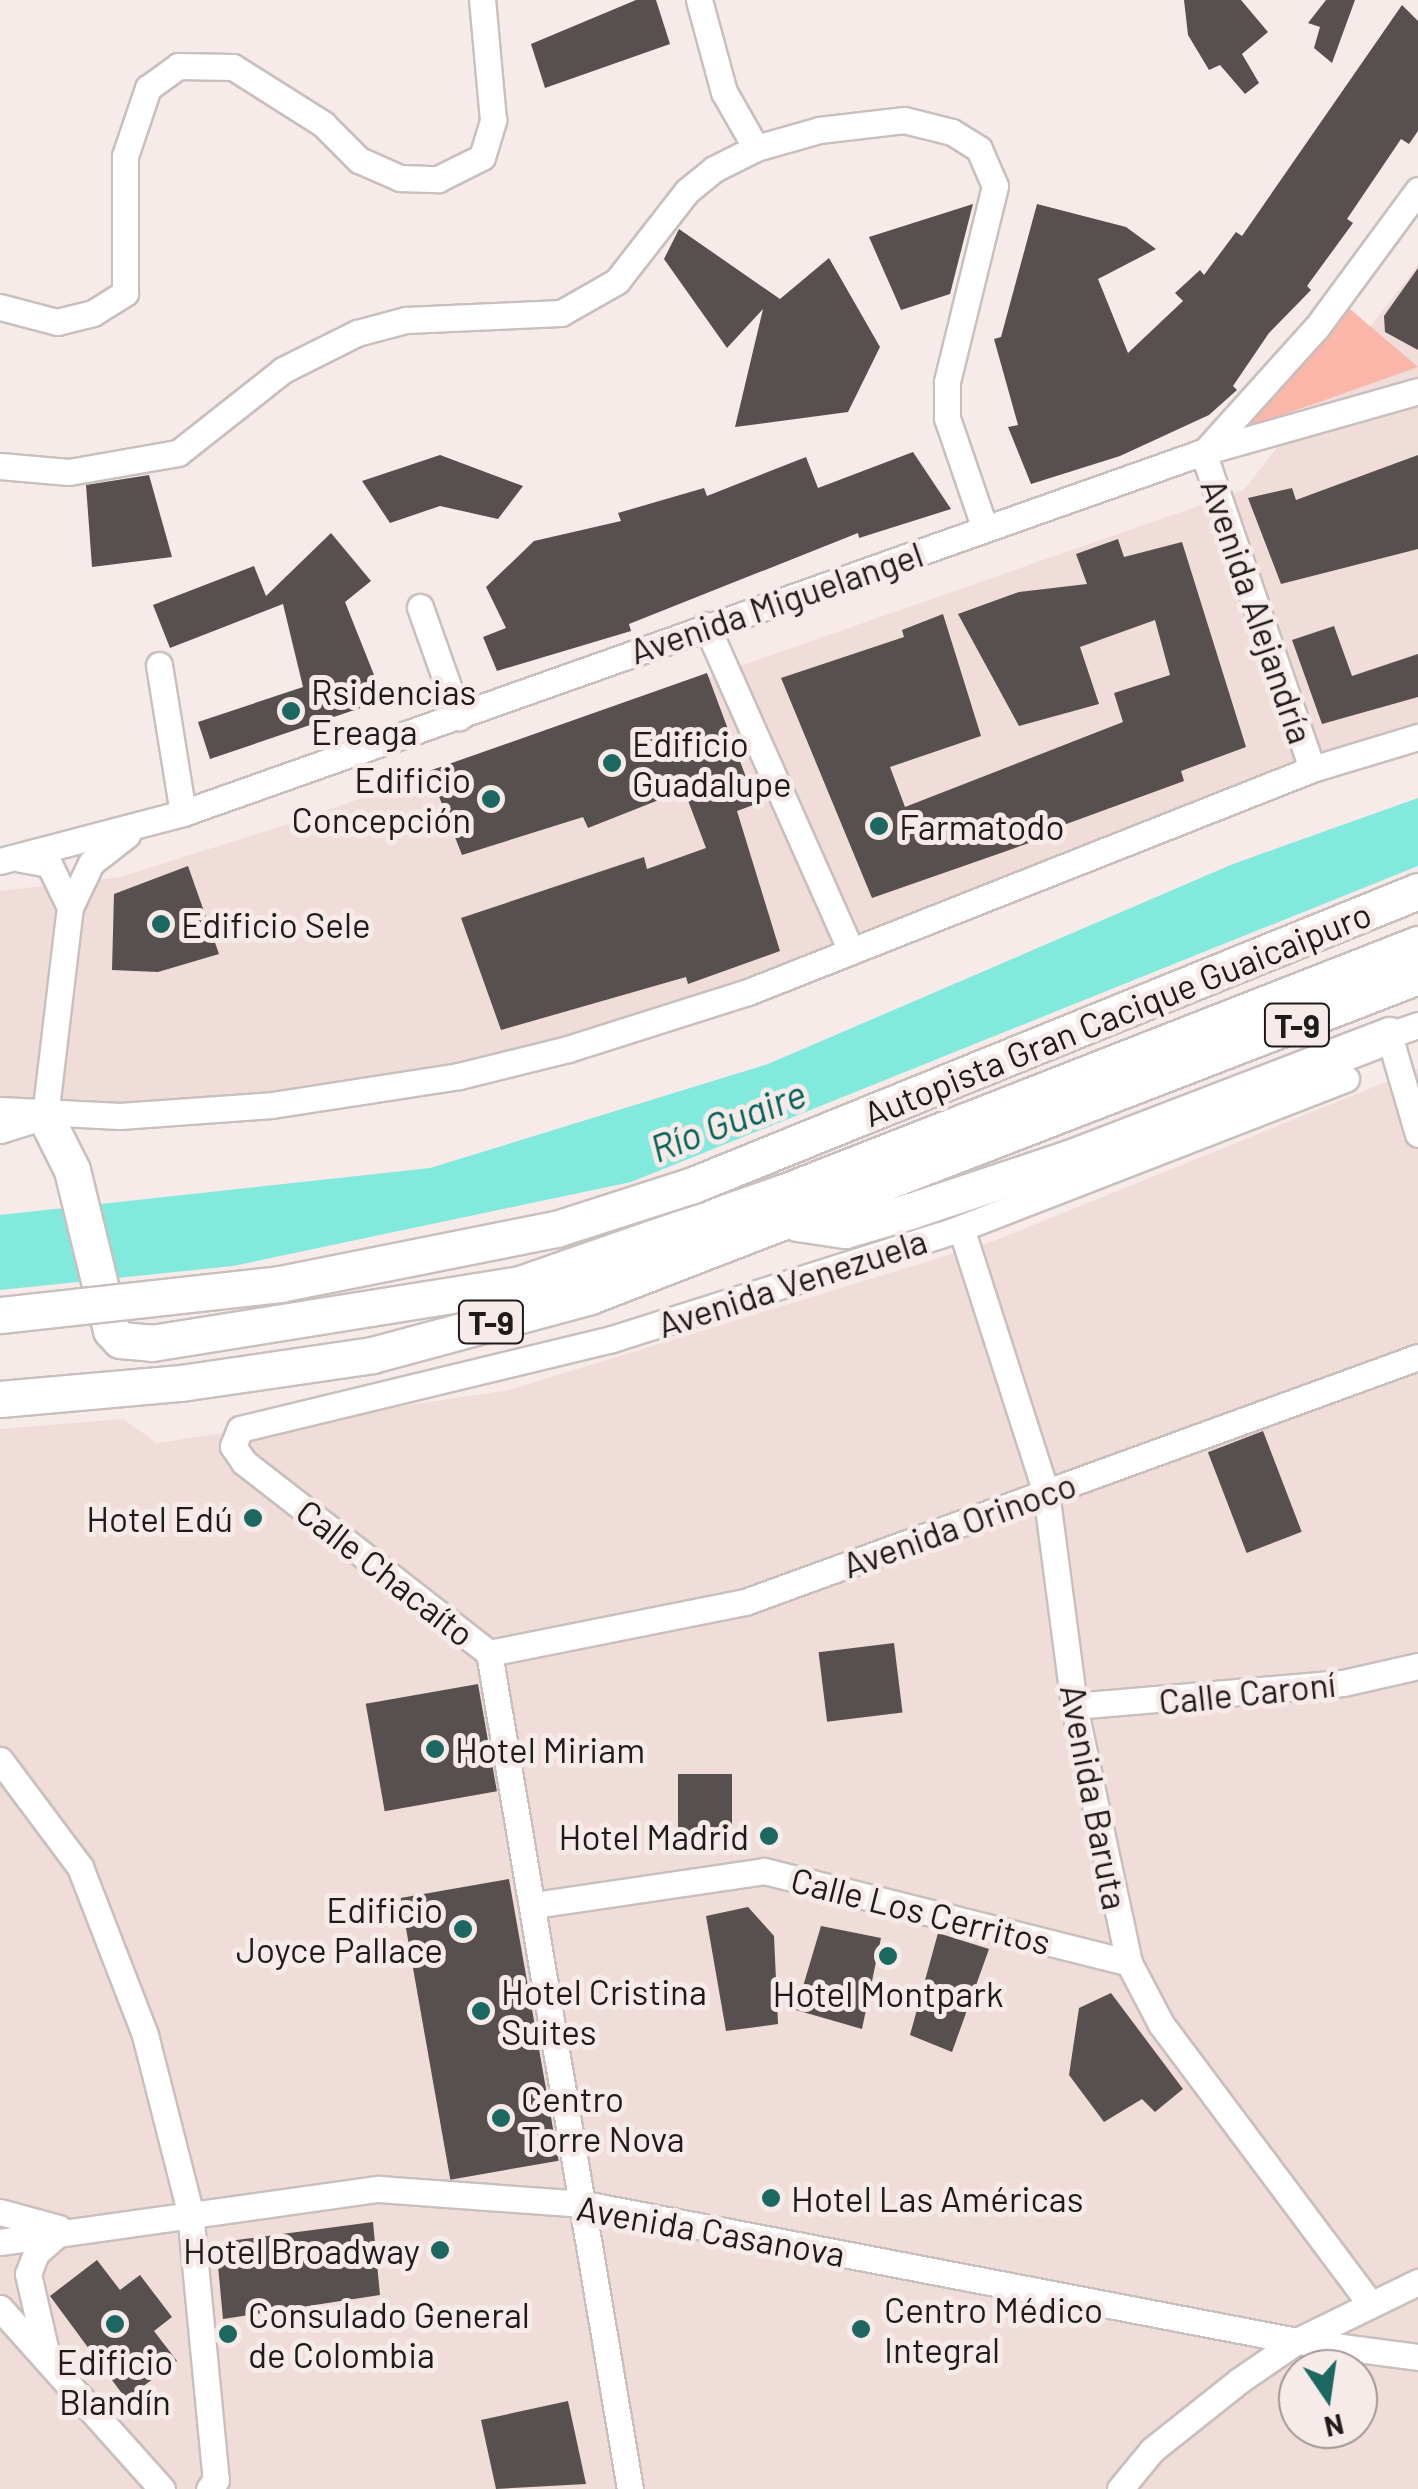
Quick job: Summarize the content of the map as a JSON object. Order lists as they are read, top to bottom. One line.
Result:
{"streets":{"highway":["Autopista Gran Cacique Guaicaipuro","T-9"],"street":["Avenida Miguelangel","Avenida Alejandría","Avenida Venezuela","Avenida Orinoco","Calle Chacaíto","Calle Caroní","Avenida Baruta","Calle Los Cerritos","Avenida Casanova"]},"crossings":[["Avenida Miguelangel","Avenida Alejandría"],["Avenida Venezuela","Calle Chacaíto"],["Avenida Venezuela","Avenida Baruta"],["Avenida Orinoco","Calle Chacaíto"],["Avenida Orinoco","Avenida Baruta"],["Calle Chacaíto","Calle Los Cerritos"],["Calle Chacaíto","Avenida Casanova"],["Calle Caroní","Avenida Baruta"],["Avenida Baruta","Calle Los Cerritos"]],"water":["Río Guaire"],"places":["Rsidencias Ereaga","Edificio Guadalupe","Edificio Concepción","Farmatodo","Edificio Sele","Hotel Edú","Hotel Miriam","Hotel Madrid","Edificio Joyce Pallace","Hotel Montpark","Hotel Cristina Suites","Centro Torre Nova","Hotel Las Américas","Hotel Broadway","Edificio Blandín","Centro Médico Integral","Consulado General de Colombia"],"north":"bottom"}
